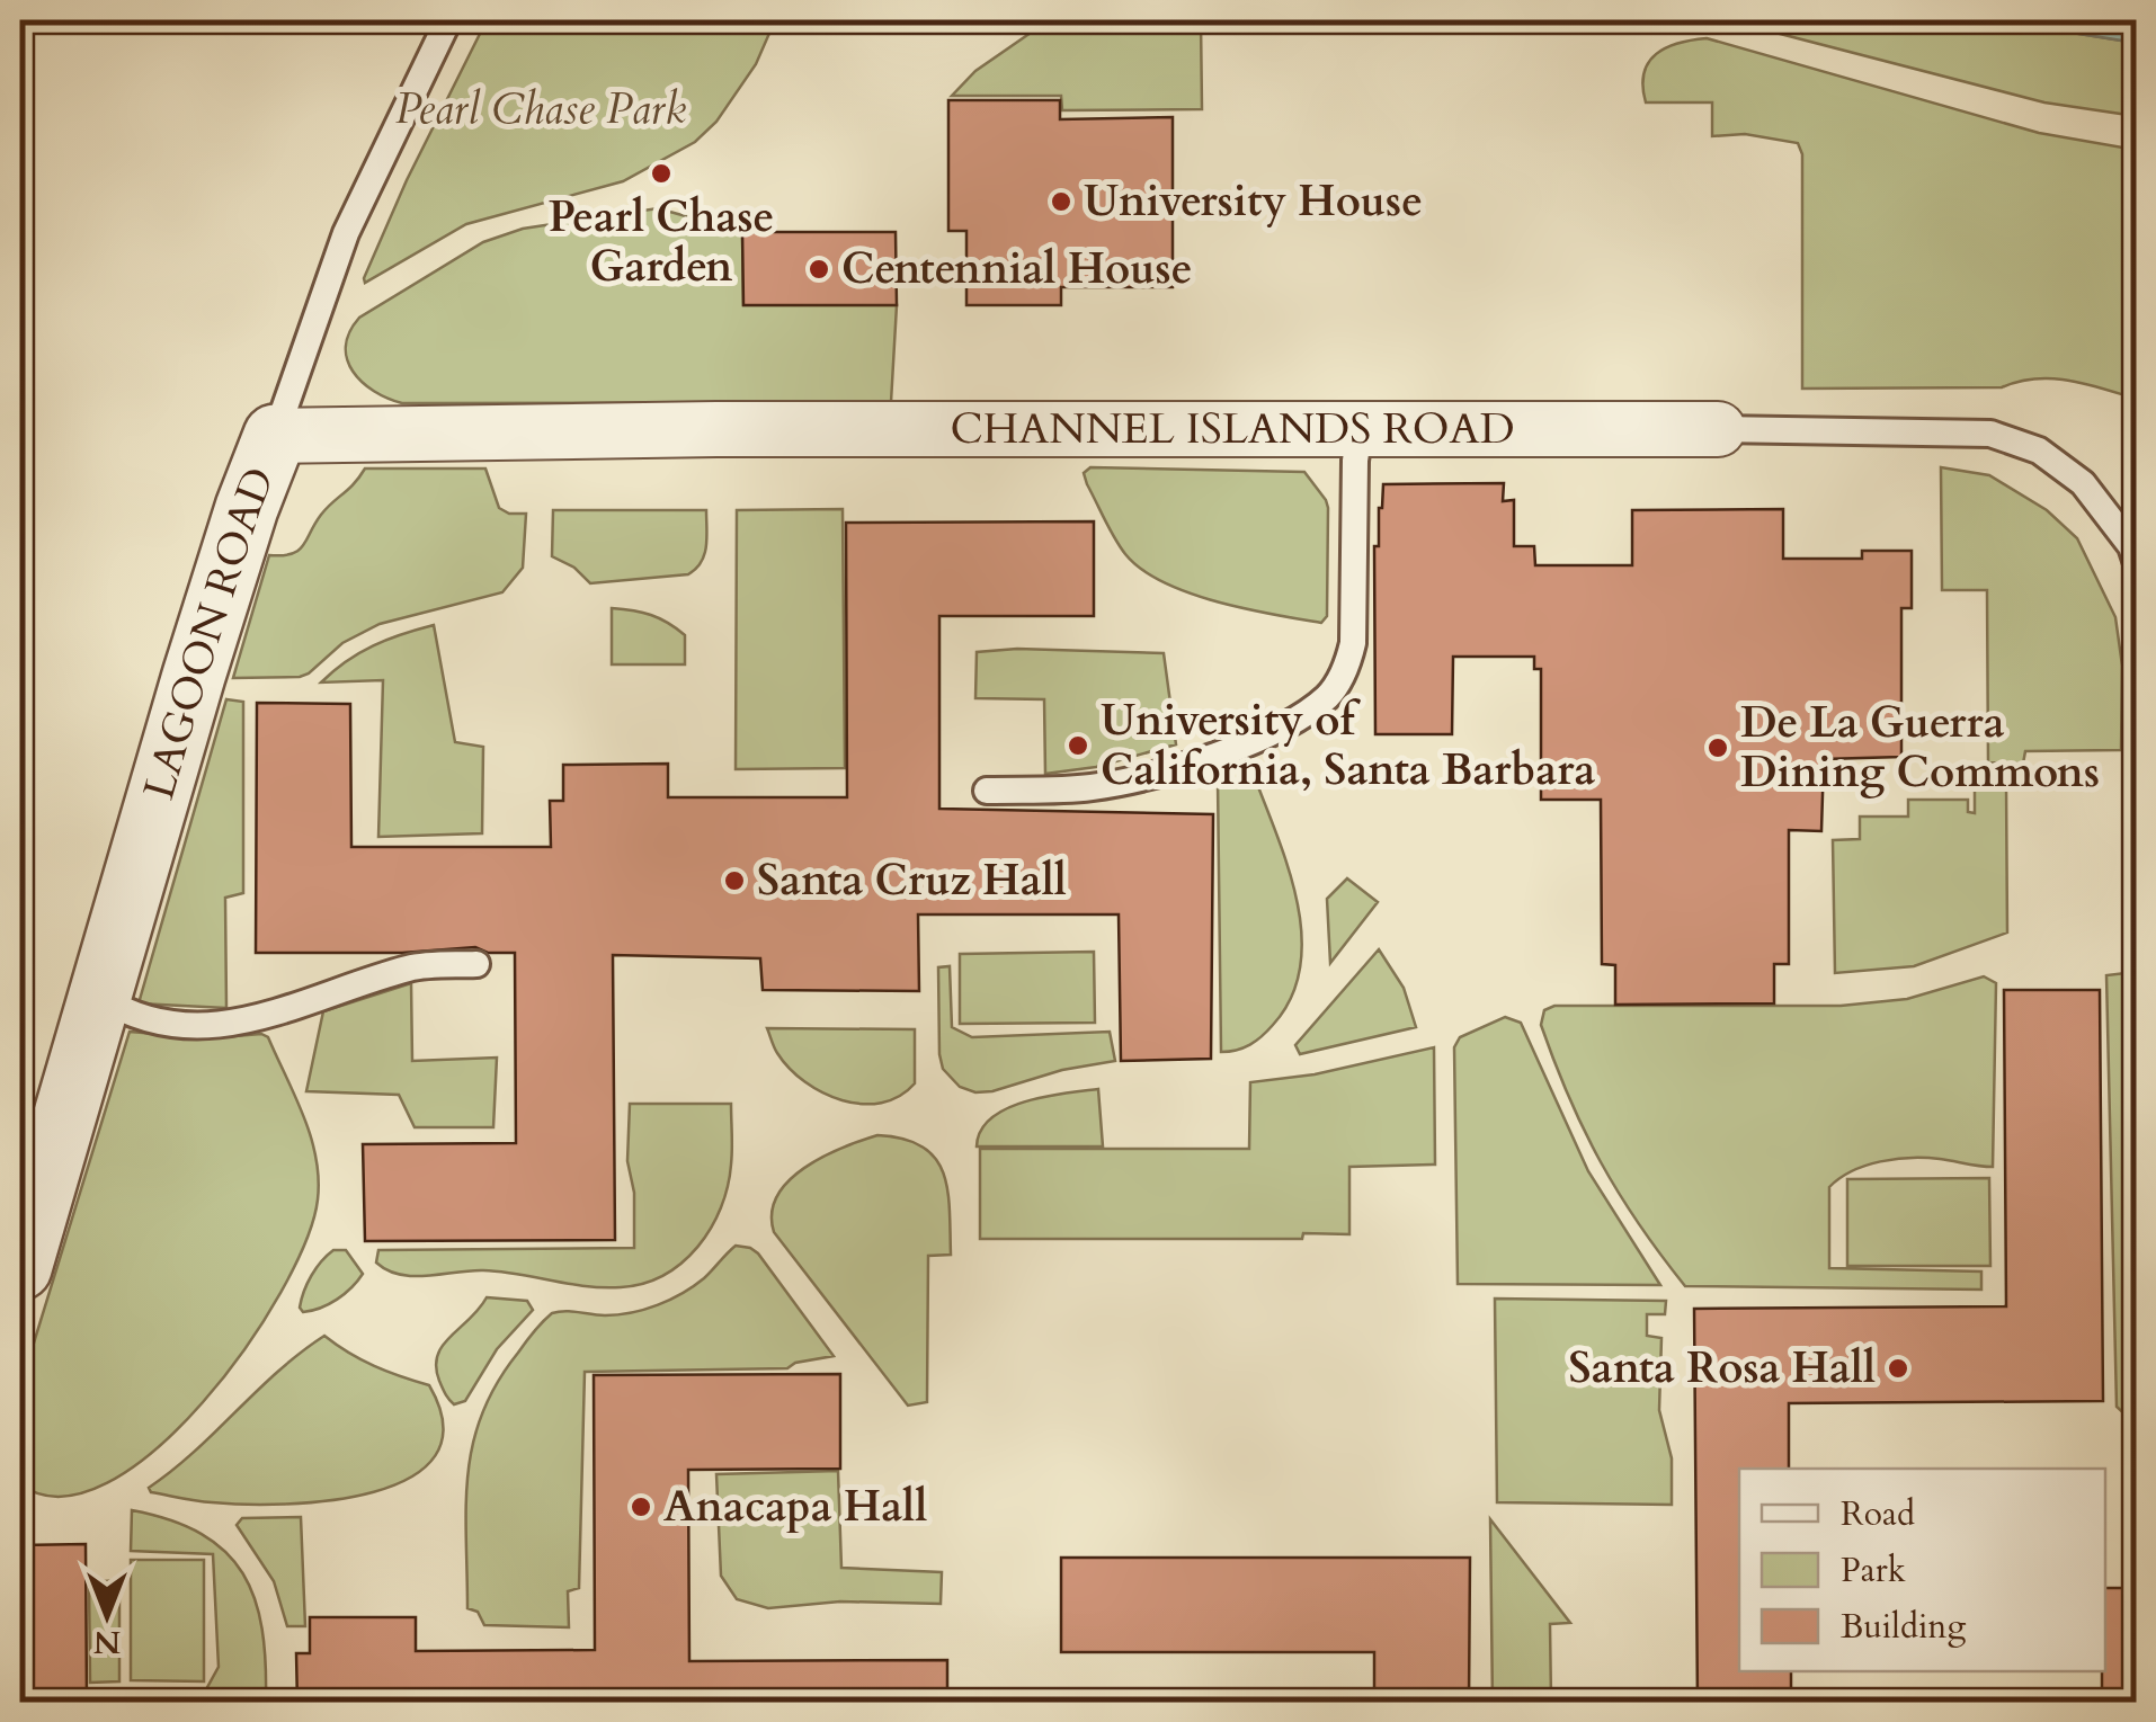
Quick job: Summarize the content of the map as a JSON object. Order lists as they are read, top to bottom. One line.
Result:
{"streets":{"street":["CHANNEL ISLANDS ROAD","LAGOON ROAD"]},"crossings":[["CHANNEL ISLANDS ROAD","LAGOON ROAD"]],"parks":["Pearl Chase Park"],"places":["Pearl Chase Garden","University House","Centennial House","University of California, Santa Barbara","De La Guerra Dining Commons","Santa Cruz Hall","Santa Rosa Hall","Anacapa Hall"],"legend":["Road","Park","Building"],"north":"bottom"}
